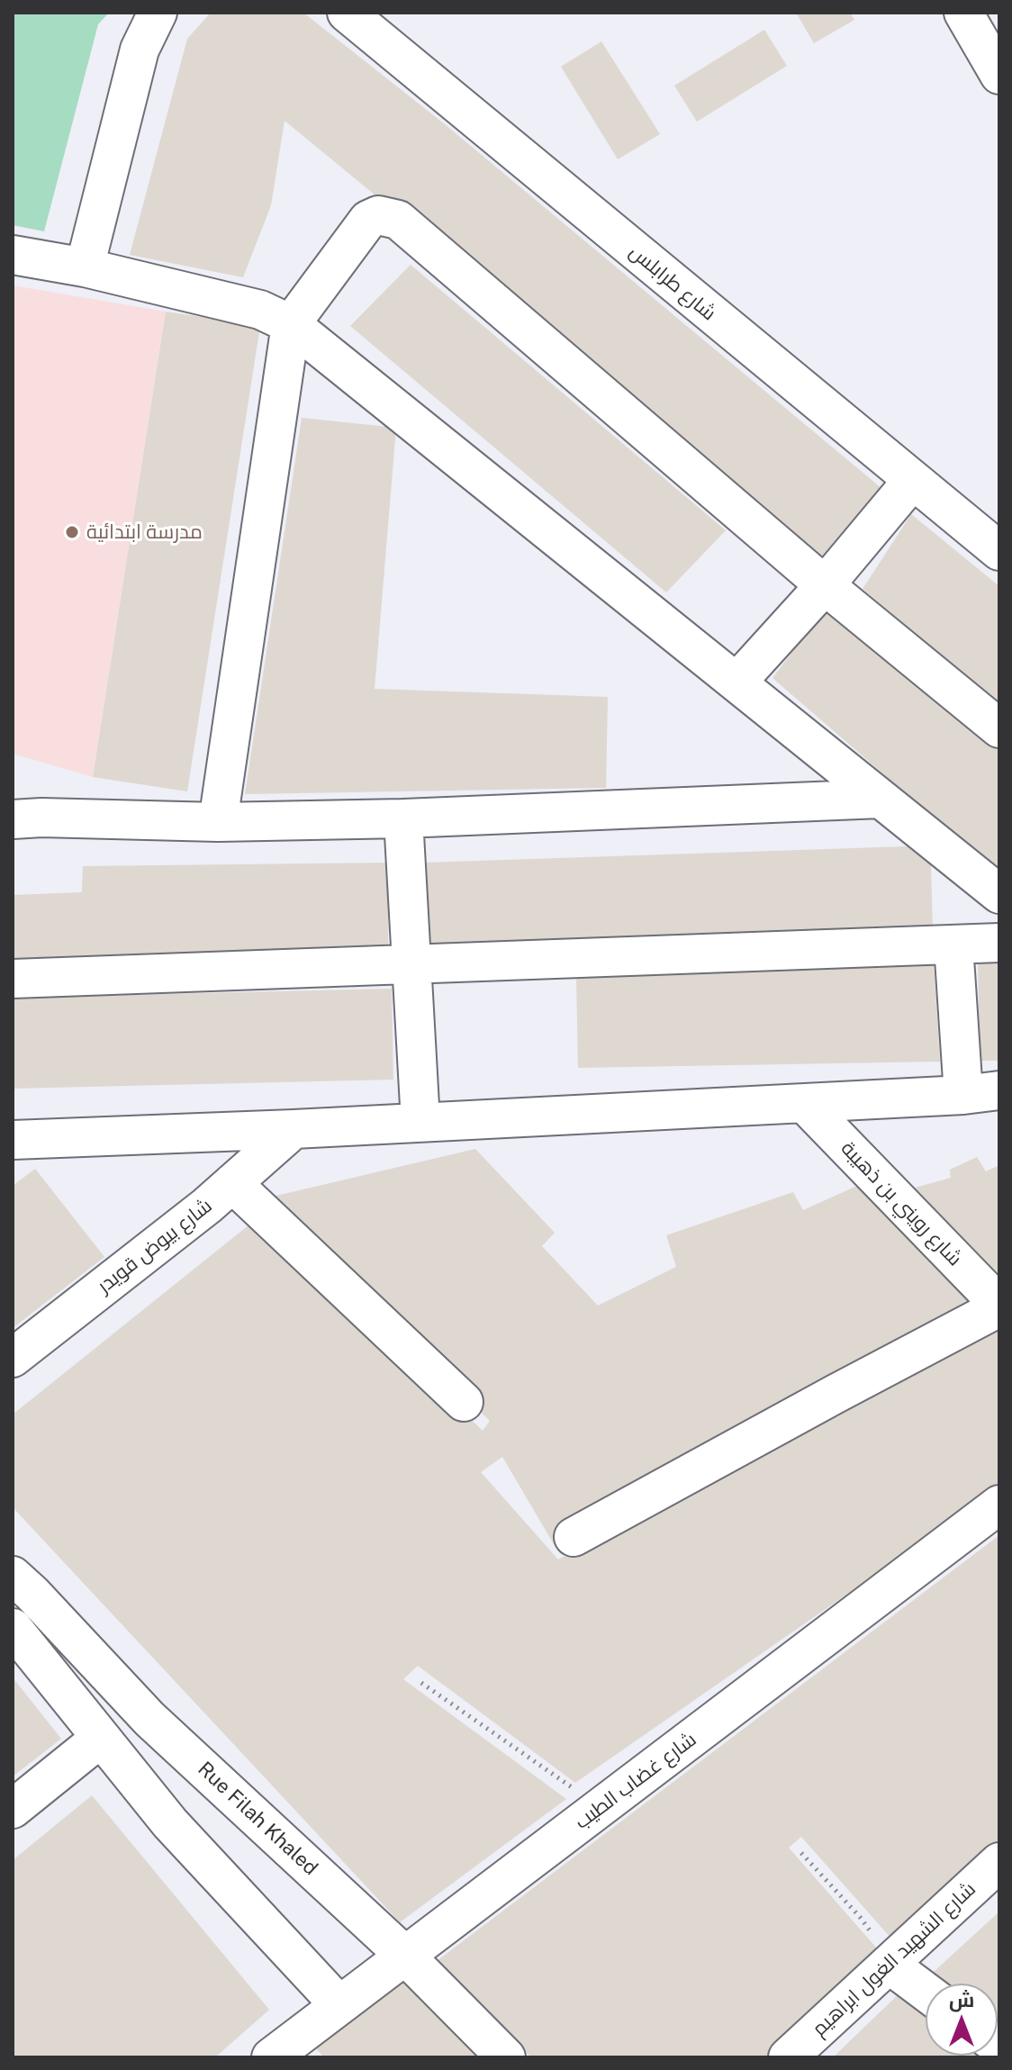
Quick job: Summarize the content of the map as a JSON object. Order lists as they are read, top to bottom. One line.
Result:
{"streets":{"street":["شارع طرابلس","شارع رويني بن ذهيبة","شارع بيوض قويدر","شارع غضاب الطيب","Rue Filah Khaled","شارع الشهيد الغول ابراهيم"]},"crossings":[["شارع غضاب الطيب","Rue Filah Khaled"]],"places":["مدرسة ابتدائية"],"north":"top"}
